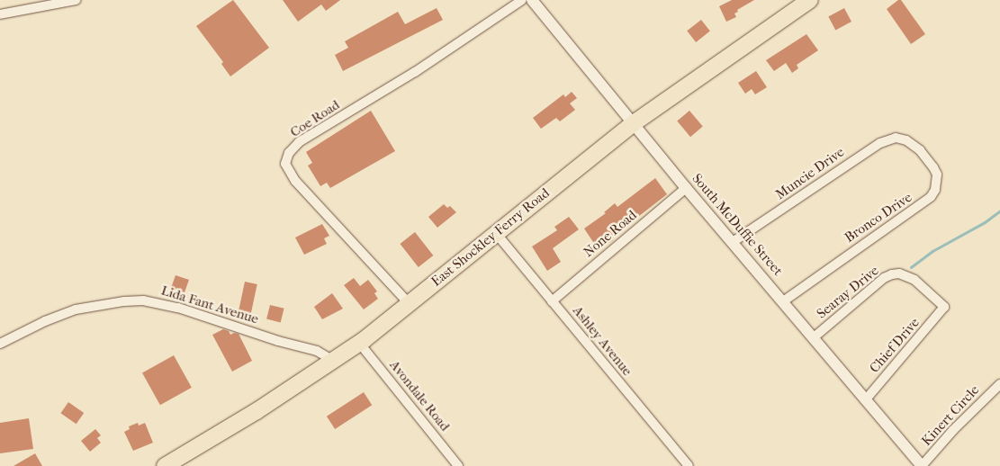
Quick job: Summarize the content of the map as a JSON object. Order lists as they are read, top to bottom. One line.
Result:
{"streets":{"highway":["East Shockley Ferry Road"],"street":["Coe Road","Muncie Drive","Bronco Drive","South McDuffie Street","None Road","Searay Drive","Lida Fant Avenue","Ashley Avenue","Chief Drive","Avondale Road","Kinert Circle"]},"crossings":[["Coe Road","East Shockley Ferry Road"],["Muncie Drive","Bronco Drive"],["Muncie Drive","South McDuffie Street"],["Bronco Drive","South McDuffie Street"],["South McDuffie Street","None Road"],["South McDuffie Street","East Shockley Ferry Road"],["South McDuffie Street","Searay Drive"],["South McDuffie Street","Chief Drive"],["South McDuffie Street","Kinert Circle"],["None Road","Ashley Avenue"],["East Shockley Ferry Road","Lida Fant Avenue"],["East Shockley Ferry Road","Ashley Avenue"],["East Shockley Ferry Road","Avondale Road"],["Searay Drive","Chief Drive"]]}
